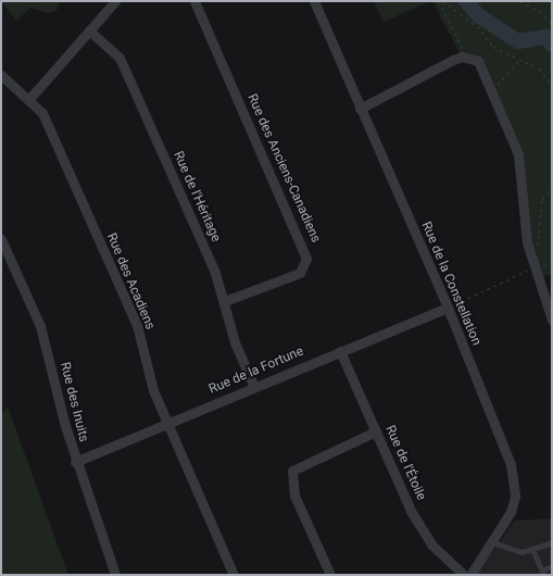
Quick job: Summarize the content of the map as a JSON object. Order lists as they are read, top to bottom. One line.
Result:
{"streets":{"street":["Rue des Anciens-Canadiens","Rue de l'Héritage","Rue des Acadiens","Rue de la Constellation","Rue de la Fortune","Rue des Inuits","Rue de l'Étoile"]},"crossings":[["Rue des Anciens-Canadiens","Rue de l'Héritage"],["Rue de l'Héritage","Rue de la Fortune"],["Rue des Acadiens","Rue de la Fortune"],["Rue de la Constellation","Rue de la Fortune"],["Rue de la Fortune","Rue des Inuits"],["Rue de la Fortune","Rue de l'Étoile"]]}
